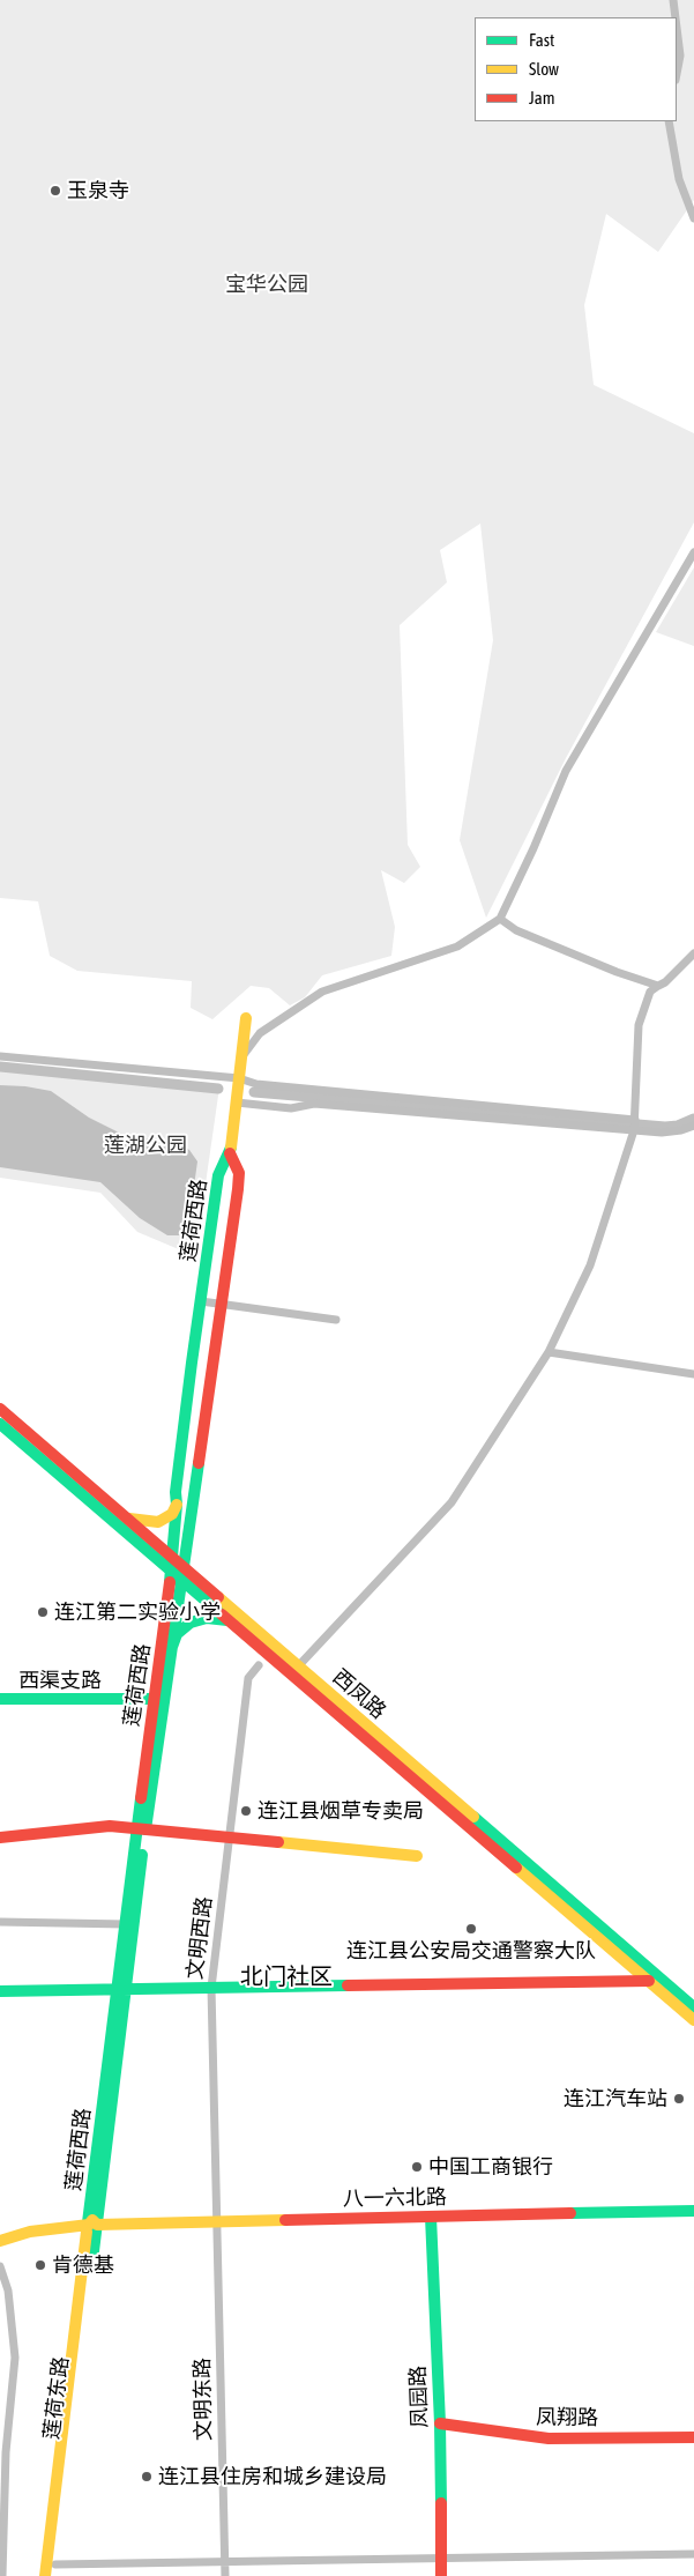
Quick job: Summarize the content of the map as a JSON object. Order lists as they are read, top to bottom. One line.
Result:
{"streets":{"main road":["莲荷西路","西渠支路","西凤路","八一六北路","凤园路","莲荷东路","凤翔路"],"street":["文明西路","文明东路"]},"crossings":[["莲荷西路","西渠支路"],["莲荷西路","西凤路"],["莲荷西路","八一六北路"],["莲荷西路","莲荷东路"],["文明西路","八一六北路"],["文明西路","文明东路"],["八一六北路","凤园路"],["八一六北路","莲荷东路"],["八一六北路","文明东路"],["凤园路","凤翔路"]],"districts":["北门社区"],"parks":["宝华公园","莲湖公园"],"places":["玉泉寺","连江第二实验小学","连江县烟草专卖局","连江县公安局交通警察大队","连江汽车站","中国工商银行","肯德基","连江县住房和城乡建设局"],"legend":["Fast","Slow","Jam"]}
